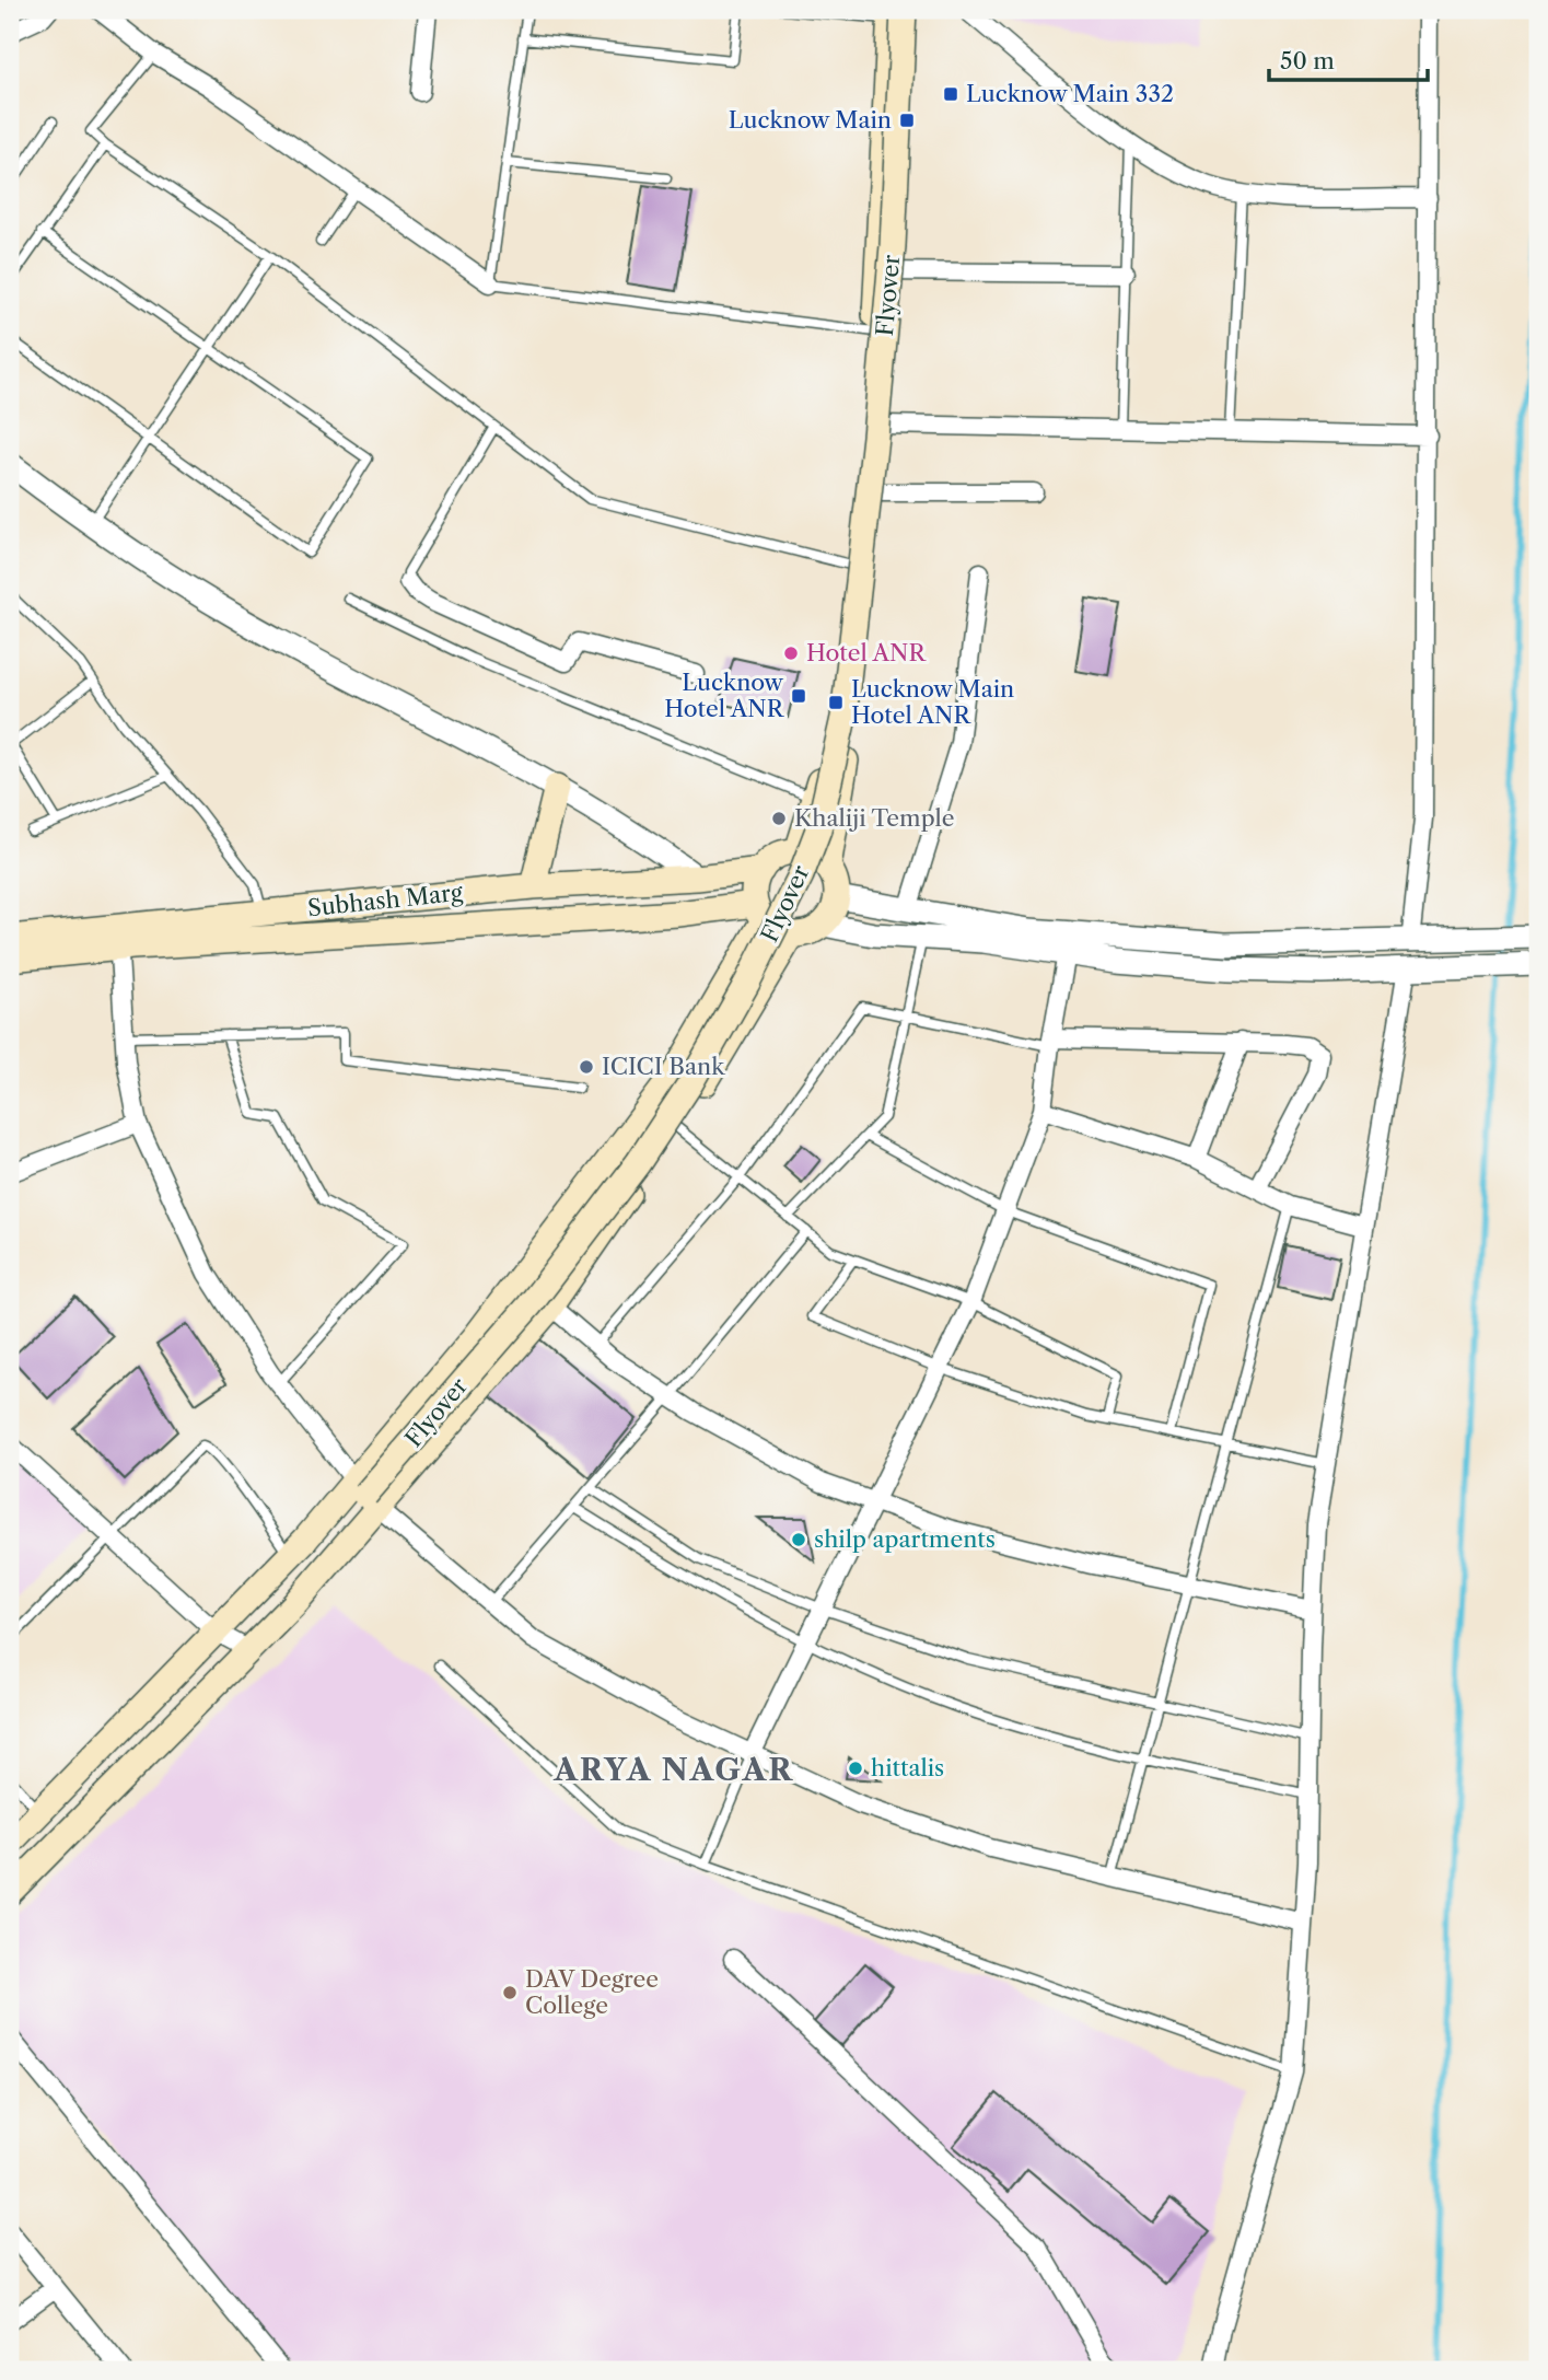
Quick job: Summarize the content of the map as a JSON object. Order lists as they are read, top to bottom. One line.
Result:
{"streets":{"main road":["Flyover","Subhash Marg"]},"districts":["ARYA NAGAR"],"places":{"transit":["Lucknow Main 332","Lucknow Main","Lucknow Hotel ANR","Lucknow Main Hotel ANR"],"other":["Hotel ANR","Khaliji Temple","ICICI Bank","shilp apartments","hittalis","DAV Degree College"]},"scale_bar":"50 m"}
